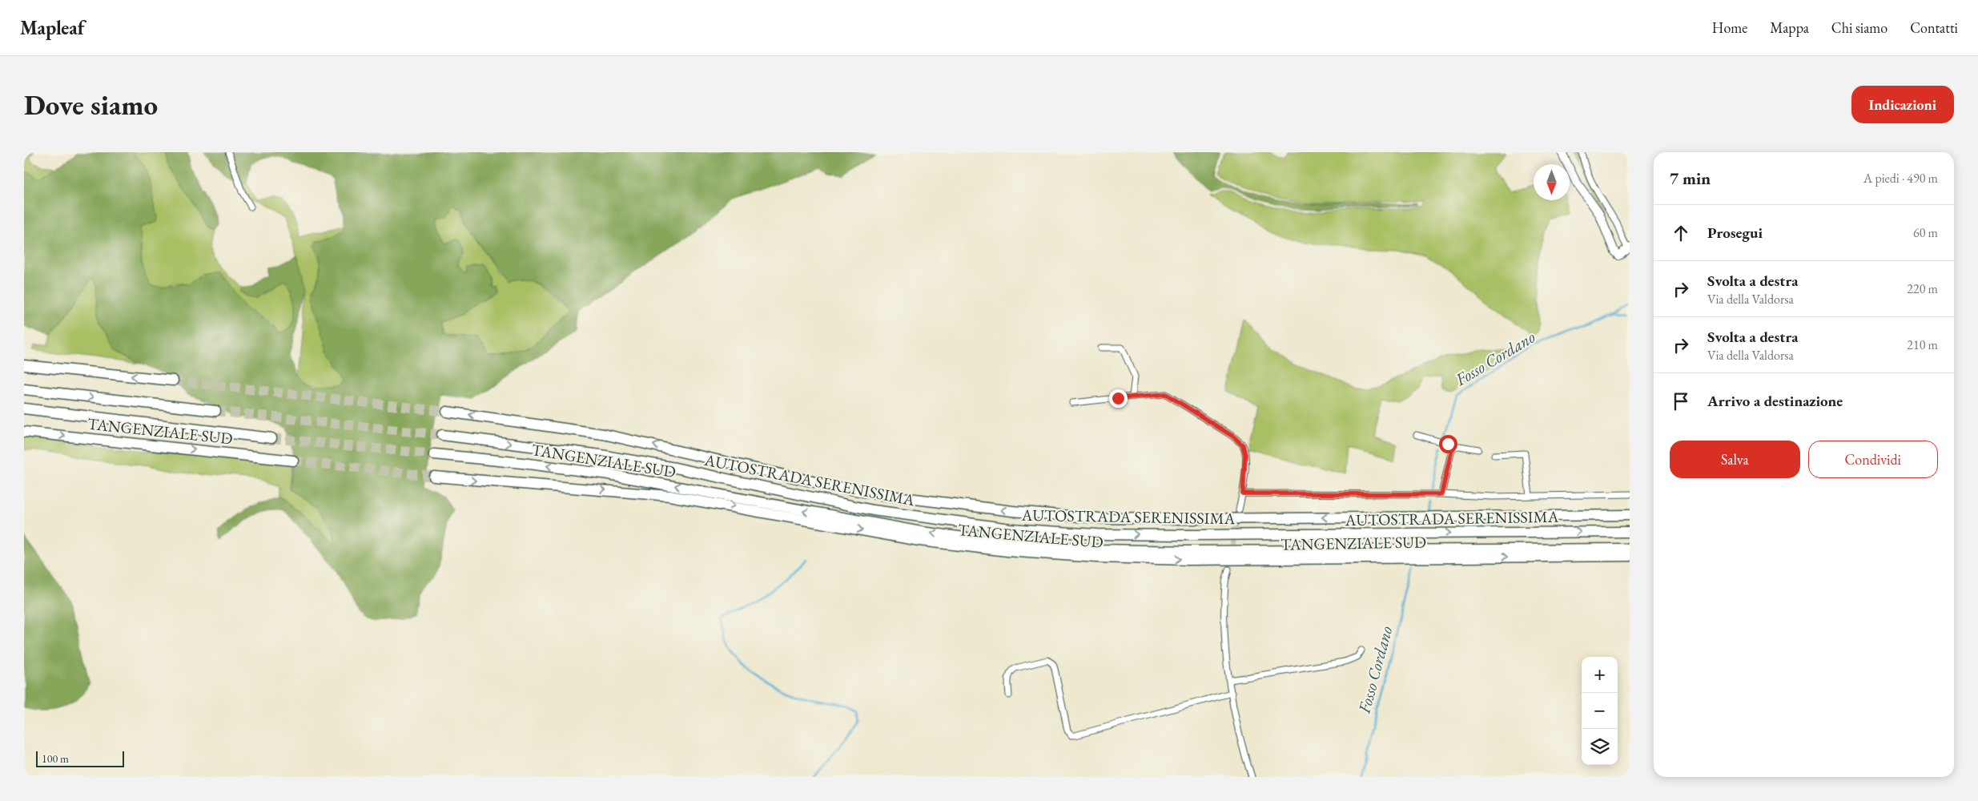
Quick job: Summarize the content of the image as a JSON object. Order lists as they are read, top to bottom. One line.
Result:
{"streets":{"highway":["TANGENZIALE SUD","AUTOSTRADA SERENISSIMA"]},"water":["Fosso Cordano"],"scale_bar":"100 m","north":"bottom","page":{"header":"Mapleaf","nav":["Home","Mappa","Chi siamo","Contatti"],"buttons":["Indicazioni",["Salva","Condividi"]],"title":"Dove siamo","heading":["7 min","A piedi · 490 m"],"list":[["Prosegui","60 m"],["Svolta a destra","Via della Valdorsa","220 m"],["Svolta a destra","Via della Valdorsa","210 m"],"Arrivo a destinazione"],"map_buttons":["+","−"],"scale":"100 m"}}
